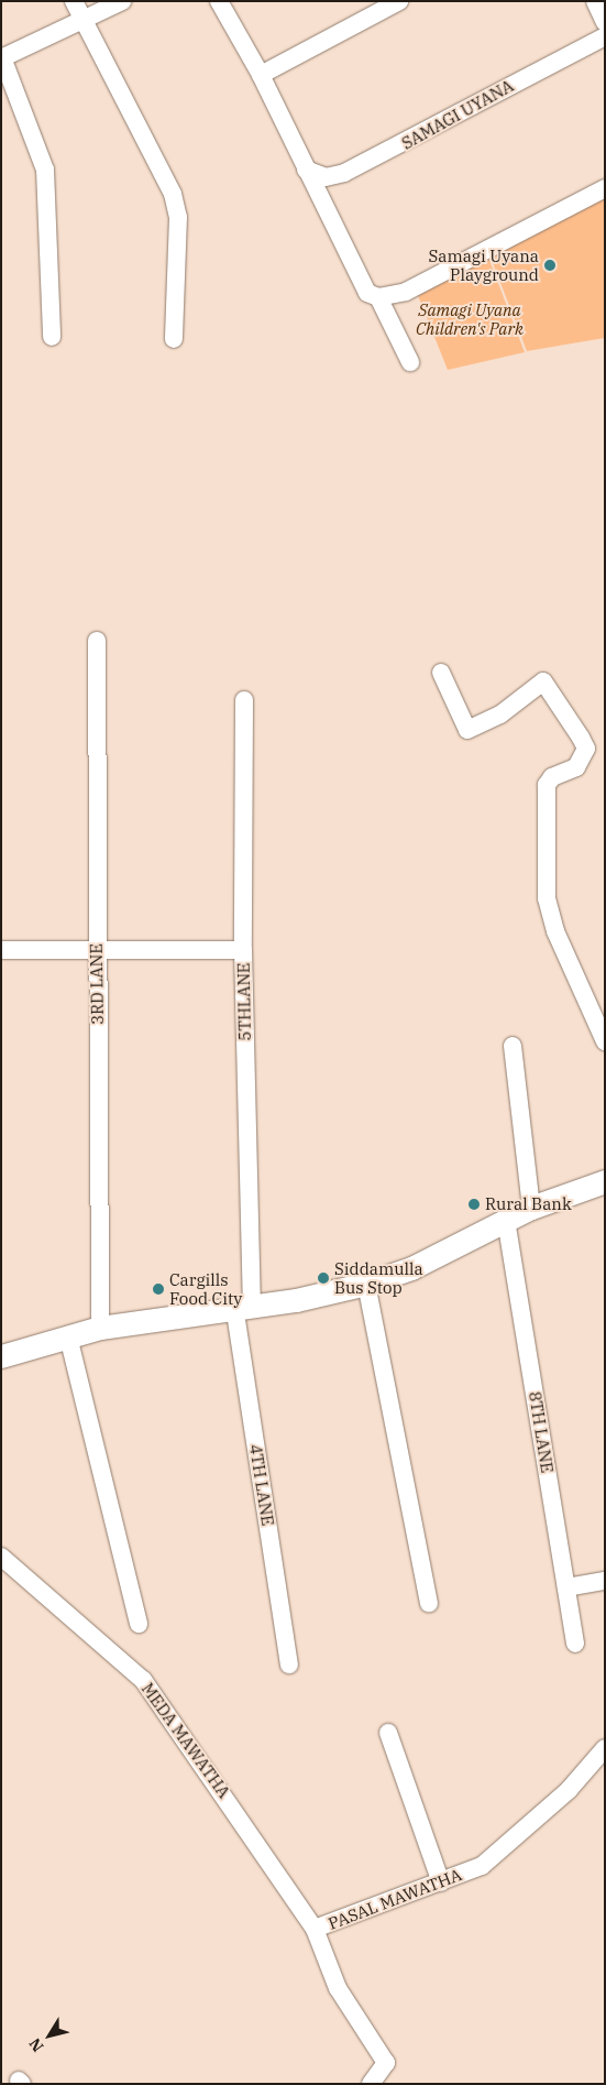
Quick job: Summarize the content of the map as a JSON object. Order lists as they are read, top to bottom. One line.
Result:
{"streets":{"street":["SAMAGI UYANA","3RD LANE","5THLANE","8TH LANE","4TH LANE","MEDA MAWATHA","PASAL MAWATHA"]},"crossings":[["5THLANE","4TH LANE"],["MEDA MAWATHA","PASAL MAWATHA"]],"parks":["Samagi Uyana Children's Park"],"places":["Samagi Uyana Playground","Rural Bank","Siddamulla Bus Stop","Cargills Food City"],"north":"bottom left"}
